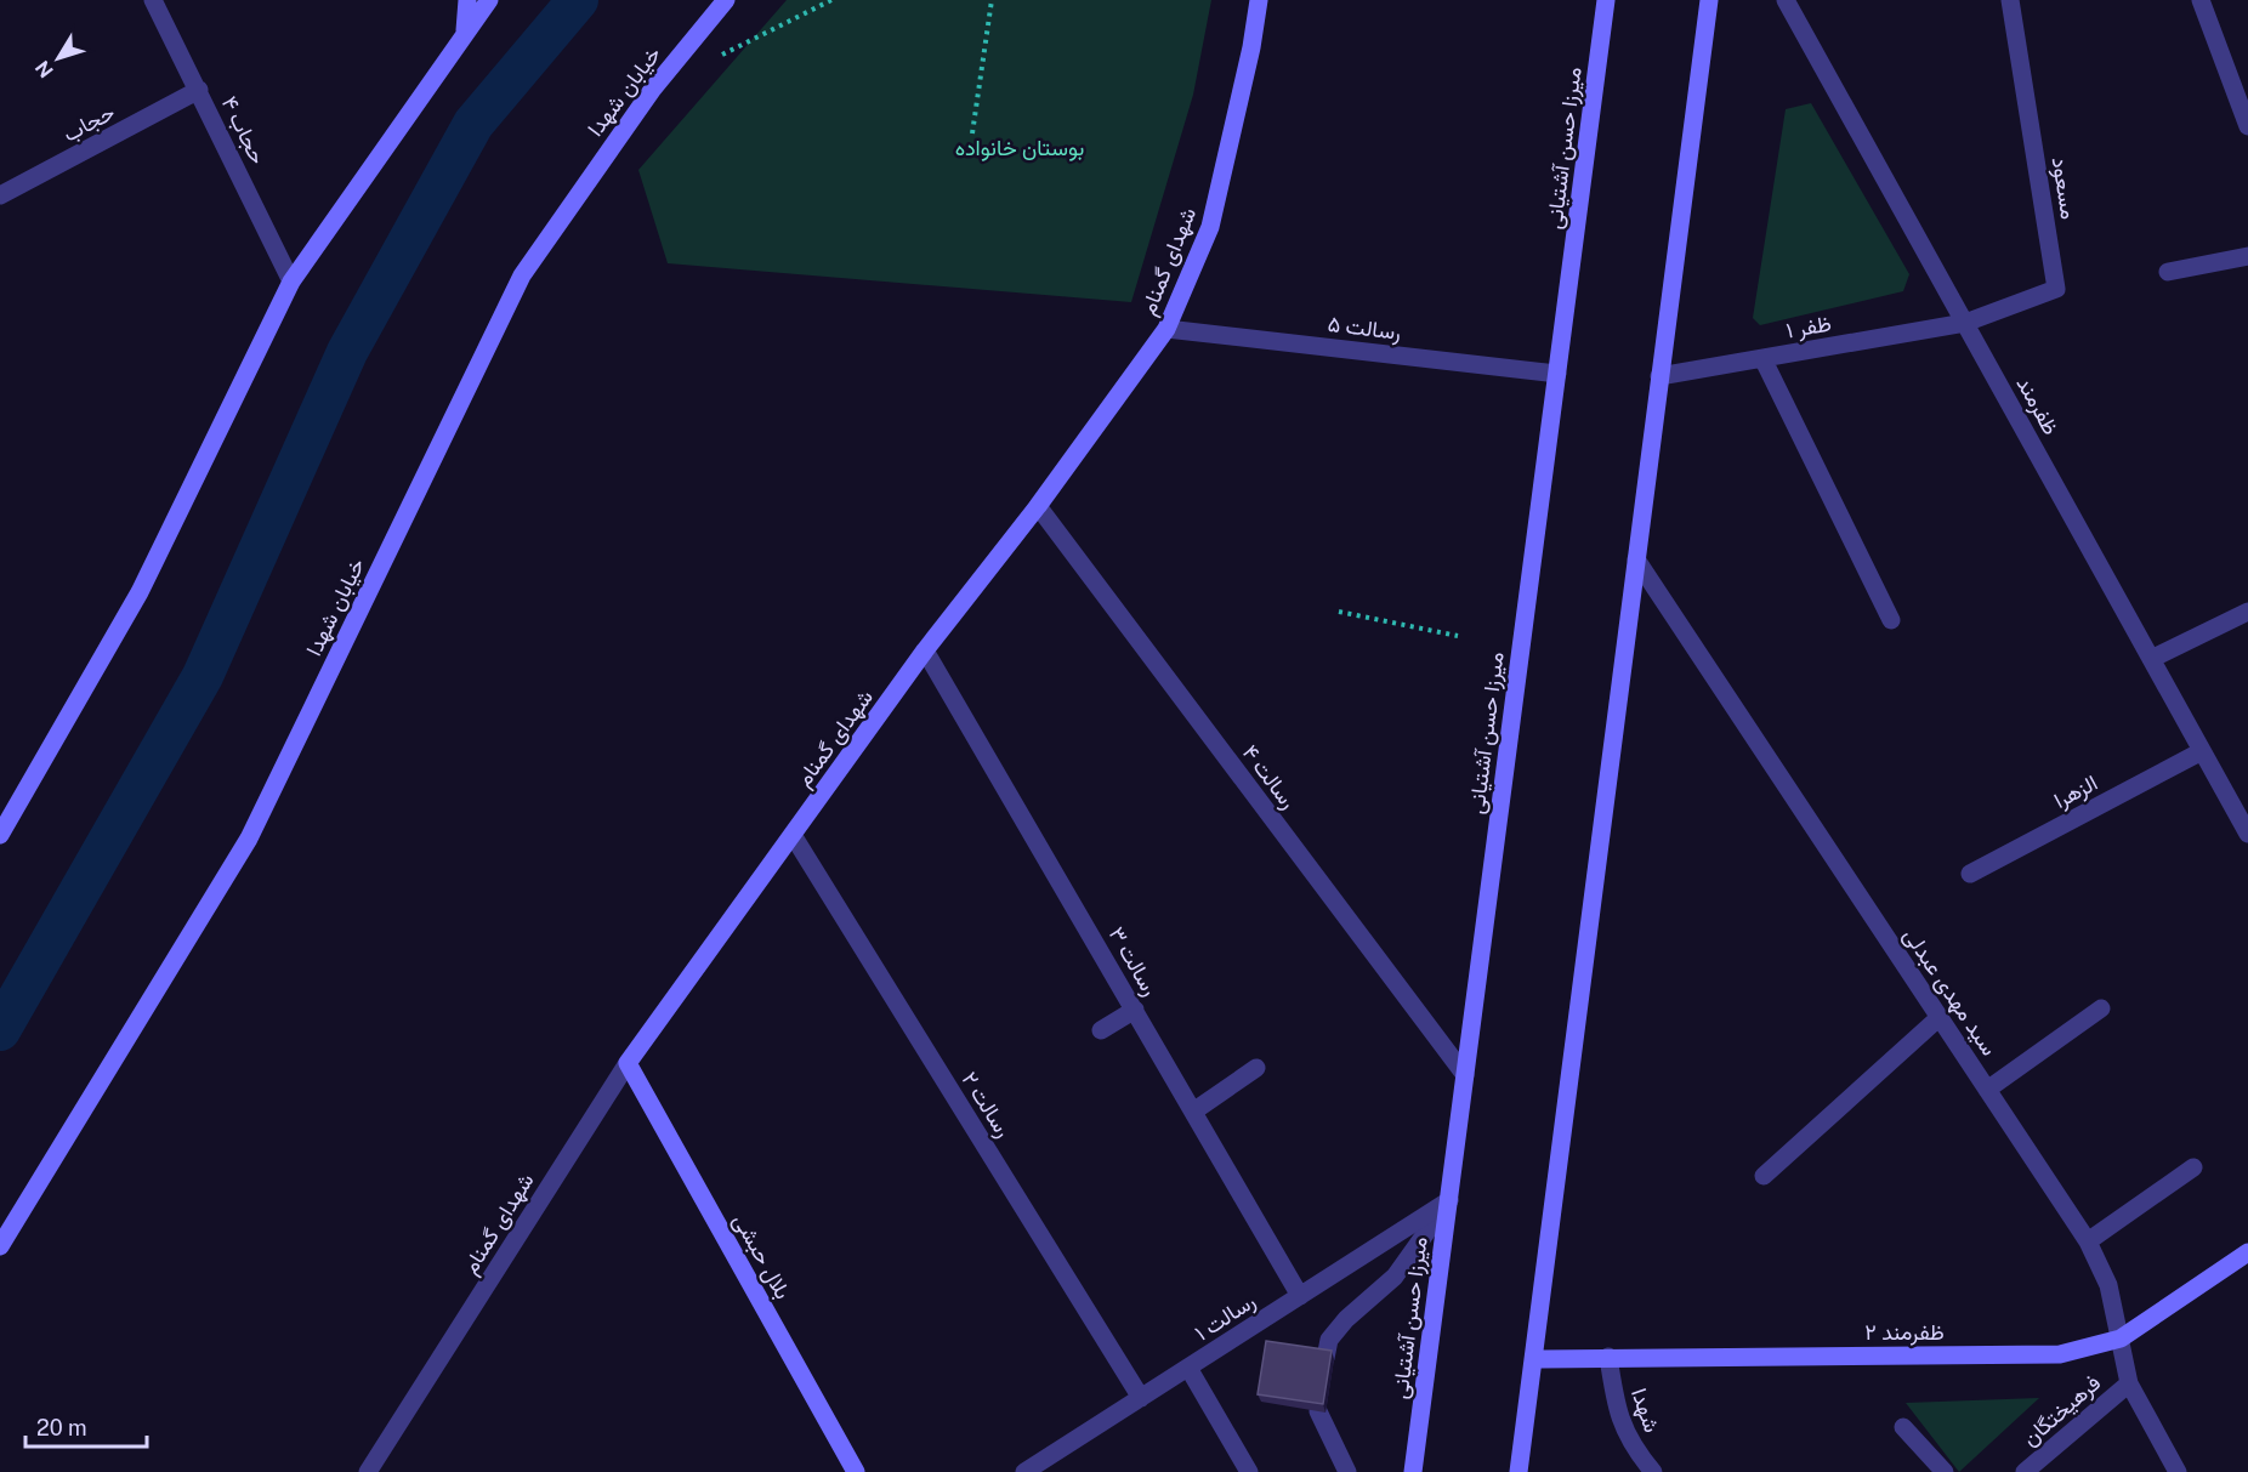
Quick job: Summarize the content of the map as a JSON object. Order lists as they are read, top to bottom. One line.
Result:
{"streets":{"main road":["خیابان شهدا","میرزا حسن آشتیانی","شهدای گمنام","بلال حبشی","ظفرمند ۲"],"street":["حجاب","حجاب ۴","مسعود","ظفر ۱","رسالت ۵","ظفرمند","رسالت ۴","الزهرا","رسالت ۳","سید مهدی عبدلی","رسالت ۲","رسالت ۱","شهدا","فرهیختگان"]},"crossings":[["حجاب","حجاب ۴"],["میرزا حسن آشتیانی","رسالت ۵"],["میرزا حسن آشتیانی","رسالت ۴"],["میرزا حسن آشتیانی","رسالت ۱"],["مسعود","ظفر ۱"],["مسعود","ظفرمند"],["شهدای گمنام","رسالت ۵"],["شهدای گمنام","رسالت ۴"],["شهدای گمنام","رسالت ۳"],["شهدای گمنام","رسالت ۲"],["شهدای گمنام","بلال حبشی"],["ظفر ۱","ظفرمند"],["ظفرمند","الزهرا"],["رسالت ۳","رسالت ۱"],["سید مهدی عبدلی","ظفرمند ۲"],["سید مهدی عبدلی","فرهیختگان"],["رسالت ۲","رسالت ۱"],["ظفرمند ۲","شهدا"]],"parks":["بوستان خانواده"],"scale_bar":"20 m","north":"bottom left"}
